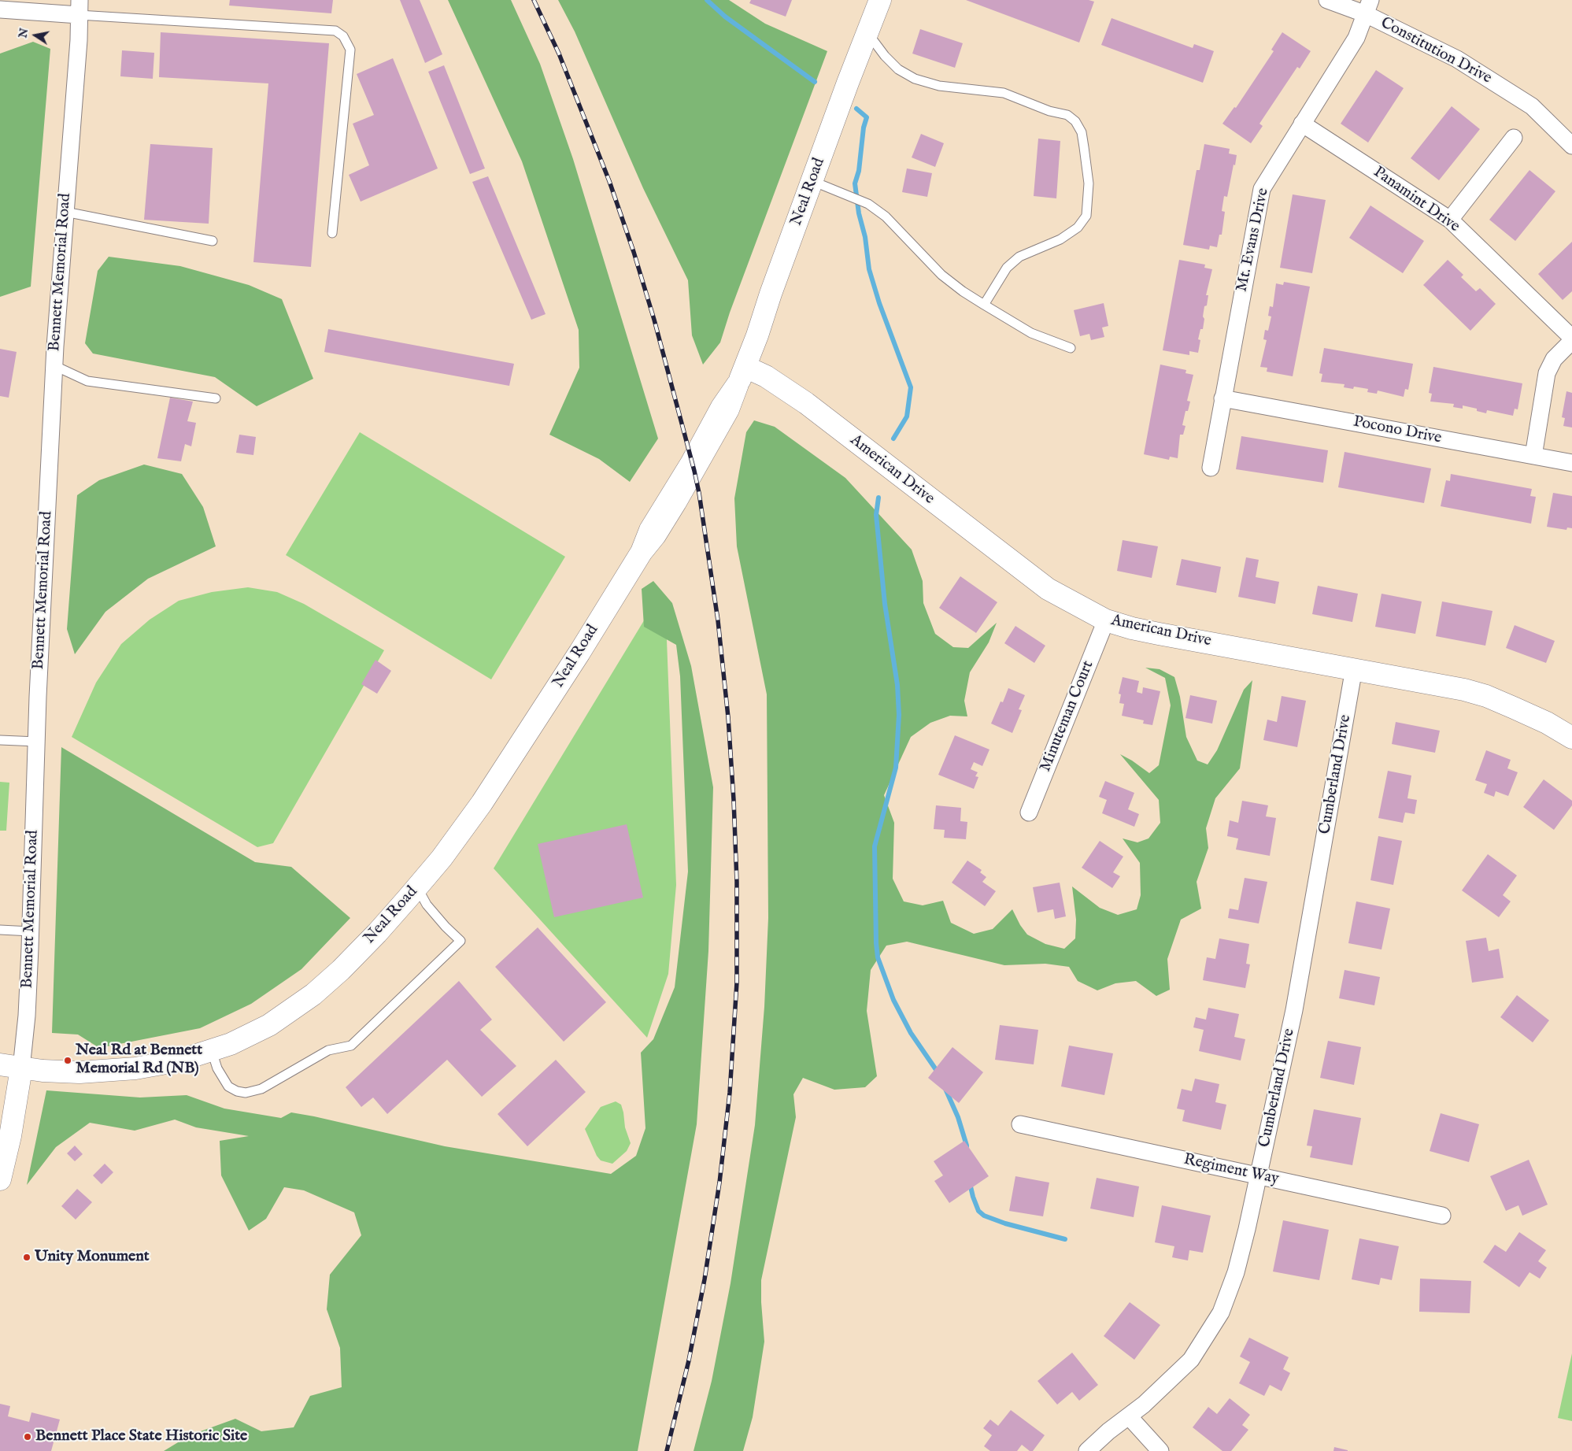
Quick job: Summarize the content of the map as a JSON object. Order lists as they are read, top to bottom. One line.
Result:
{"streets":{"street":["Constitution Drive","Neal Road","Panamint Drive","Mt. Evans Drive","Bennett Memorial Road","Pocono Drive","American Drive","Minuteman Court","Cumberland Drive","Regiment Way"]},"crossings":[["Constitution Drive","Mt. Evans Drive"],["Neal Road","Bennett Memorial Road"],["Neal Road","American Drive"],["Panamint Drive","Mt. Evans Drive"],["Mt. Evans Drive","Pocono Drive"],["American Drive","Minuteman Court"],["American Drive","Cumberland Drive"],["Cumberland Drive","Regiment Way"]],"places":["Neal Rd at Bennett Memorial Rd (NB)","Unity Monument","Bennett Place State Historic Site"],"north":"left"}
